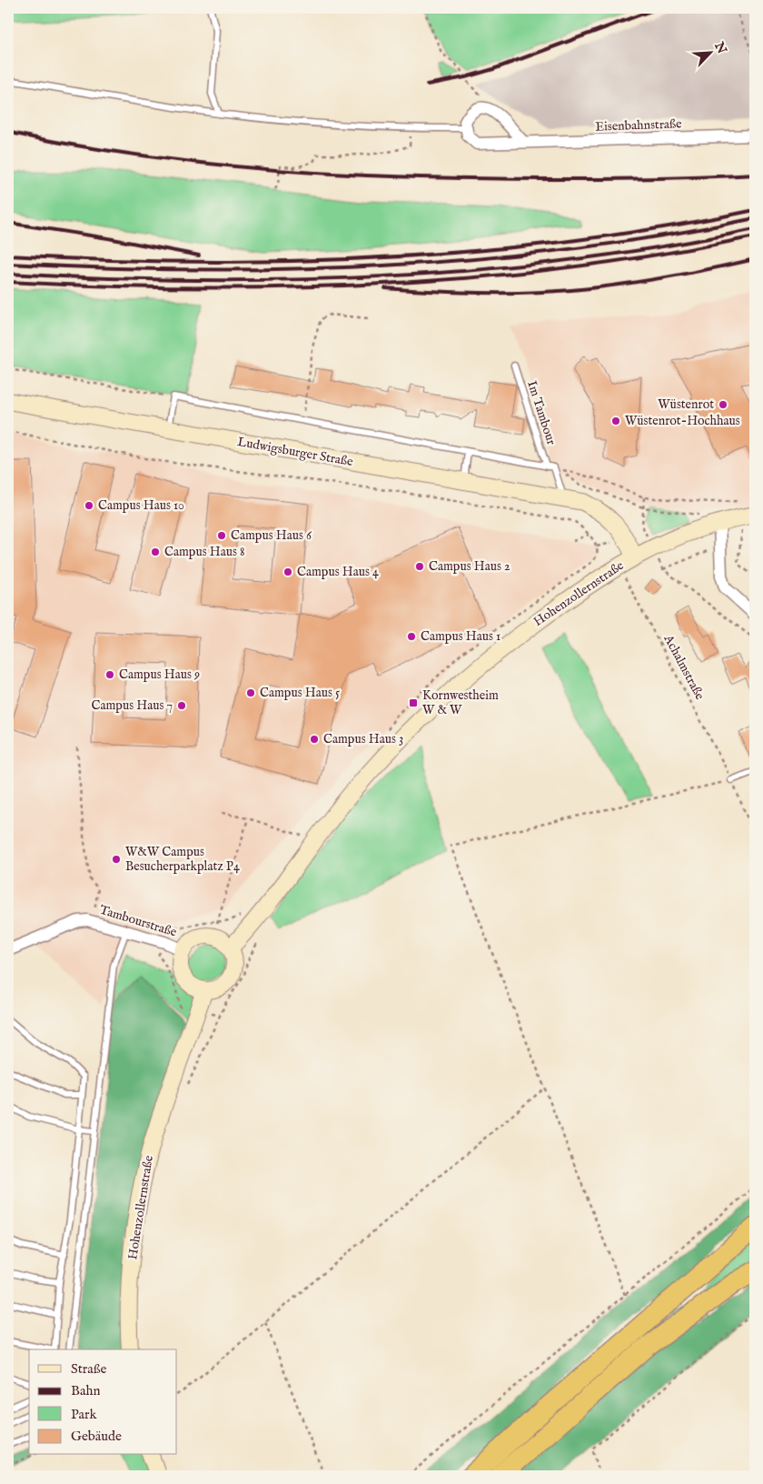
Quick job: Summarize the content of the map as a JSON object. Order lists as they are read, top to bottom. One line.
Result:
{"streets":{"main road":["Ludwigsburger Straße","Hohenzollernstraße"],"street":["Eisenbahnstraße","Tambourstraße"],"lane":["Im Tambour"],"path":["Achalmstraße"]},"crossings":[["Ludwigsburger Straße","Hohenzollernstraße"],["Hohenzollernstraße","Achalmstraße"],["Hohenzollernstraße","Tambourstraße"]],"places":{"other":["Wüstenrot","Wüstenrot-Hochhaus","Campus Haus 10","Campus Haus 6","Campus Haus 8","Campus Haus 2","Campus Haus 4","Campus Haus 1","Campus Haus 9","Campus Haus 5","Campus Haus 7","Campus Haus 3","W&W Campus Besucherparkplatz P4"],"transit":["Kornwestheim W & W"]},"legend":["Straße","Bahn","Park","Gebäude"],"north":"top right"}
